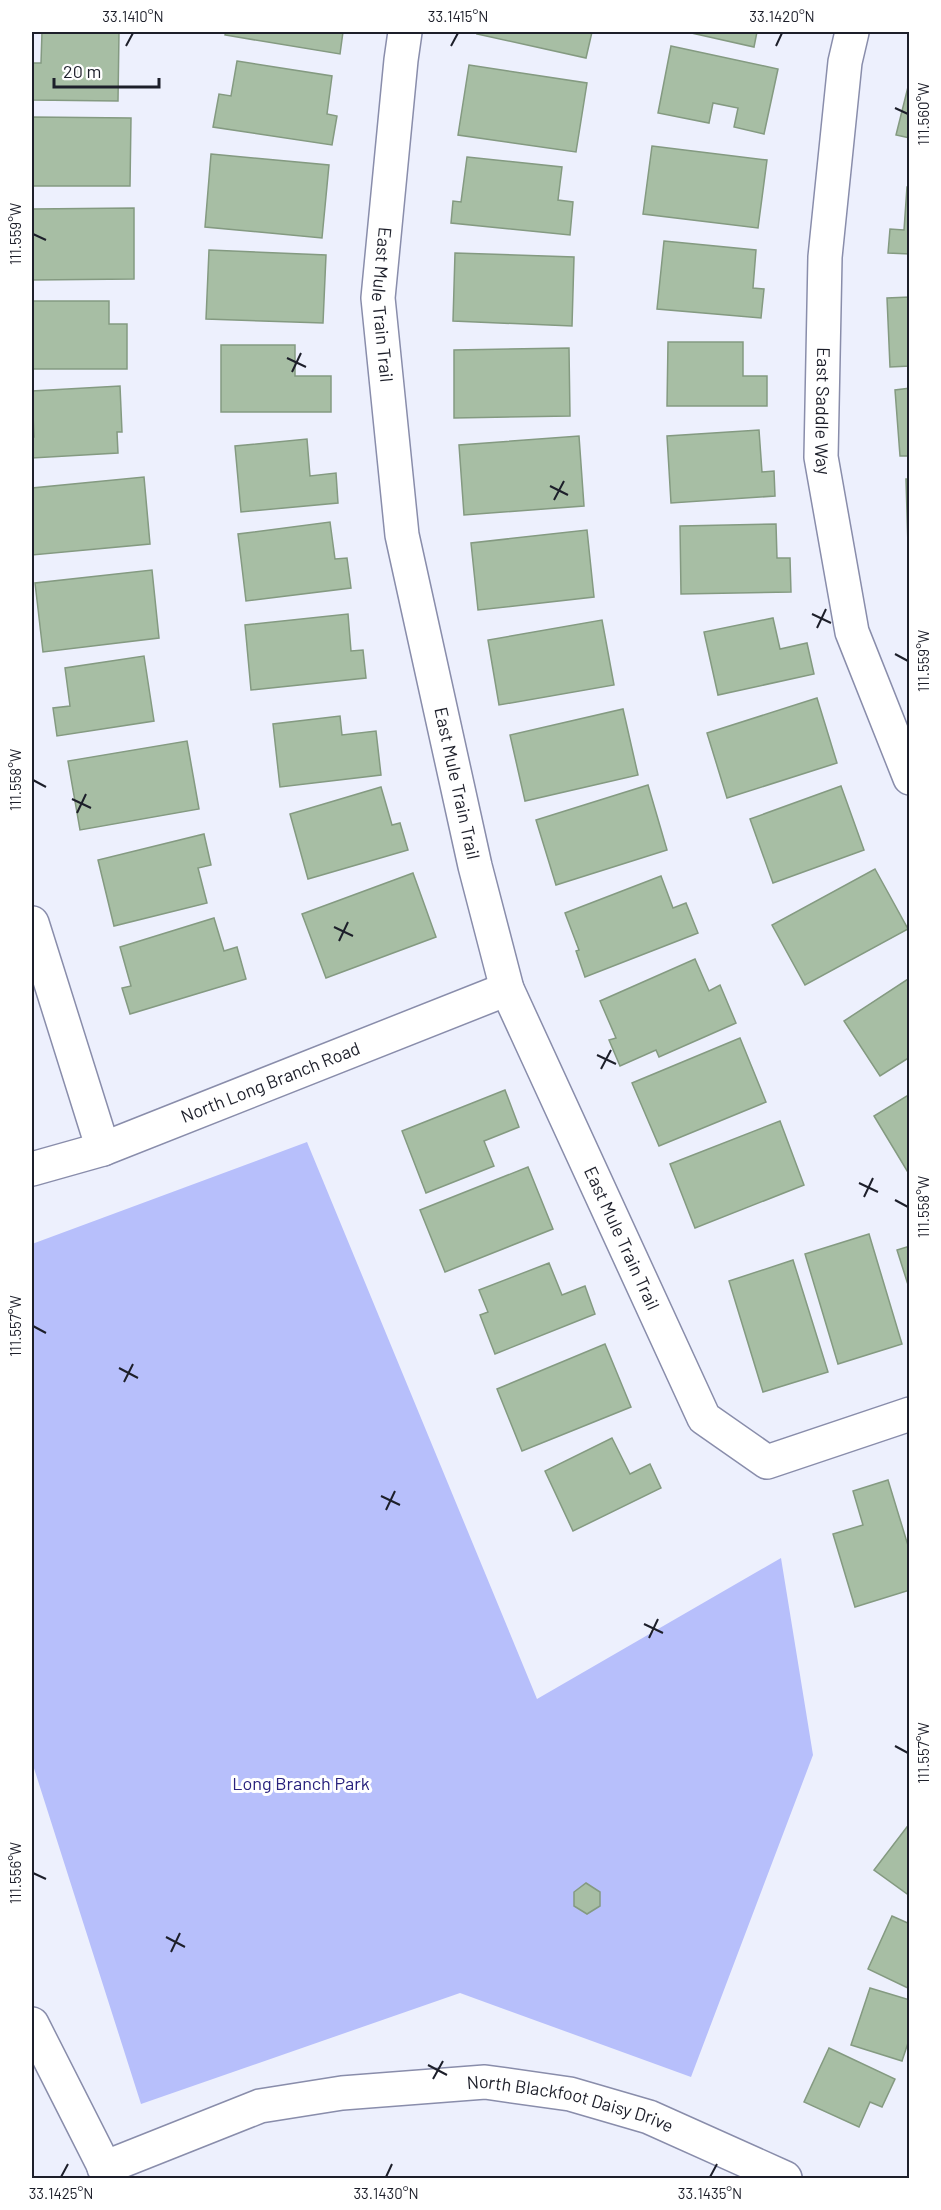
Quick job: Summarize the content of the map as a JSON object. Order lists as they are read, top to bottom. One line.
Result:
{"streets":{"street":["East Mule Train Trail","East Saddle Way","North Long Branch Road","North Blackfoot Daisy Drive"]},"crossings":[["East Mule Train Trail","North Long Branch Road"]],"parks":["Long Branch Park"],"scale_bar":"20 m","coordinates":["33.1410°N","33.1415°N","33.1420°N","111.560°W","111.559°W","111.558°W","111.557°W","111.556°W","33.1425°N","33.1430°N","33.1435°N"]}
